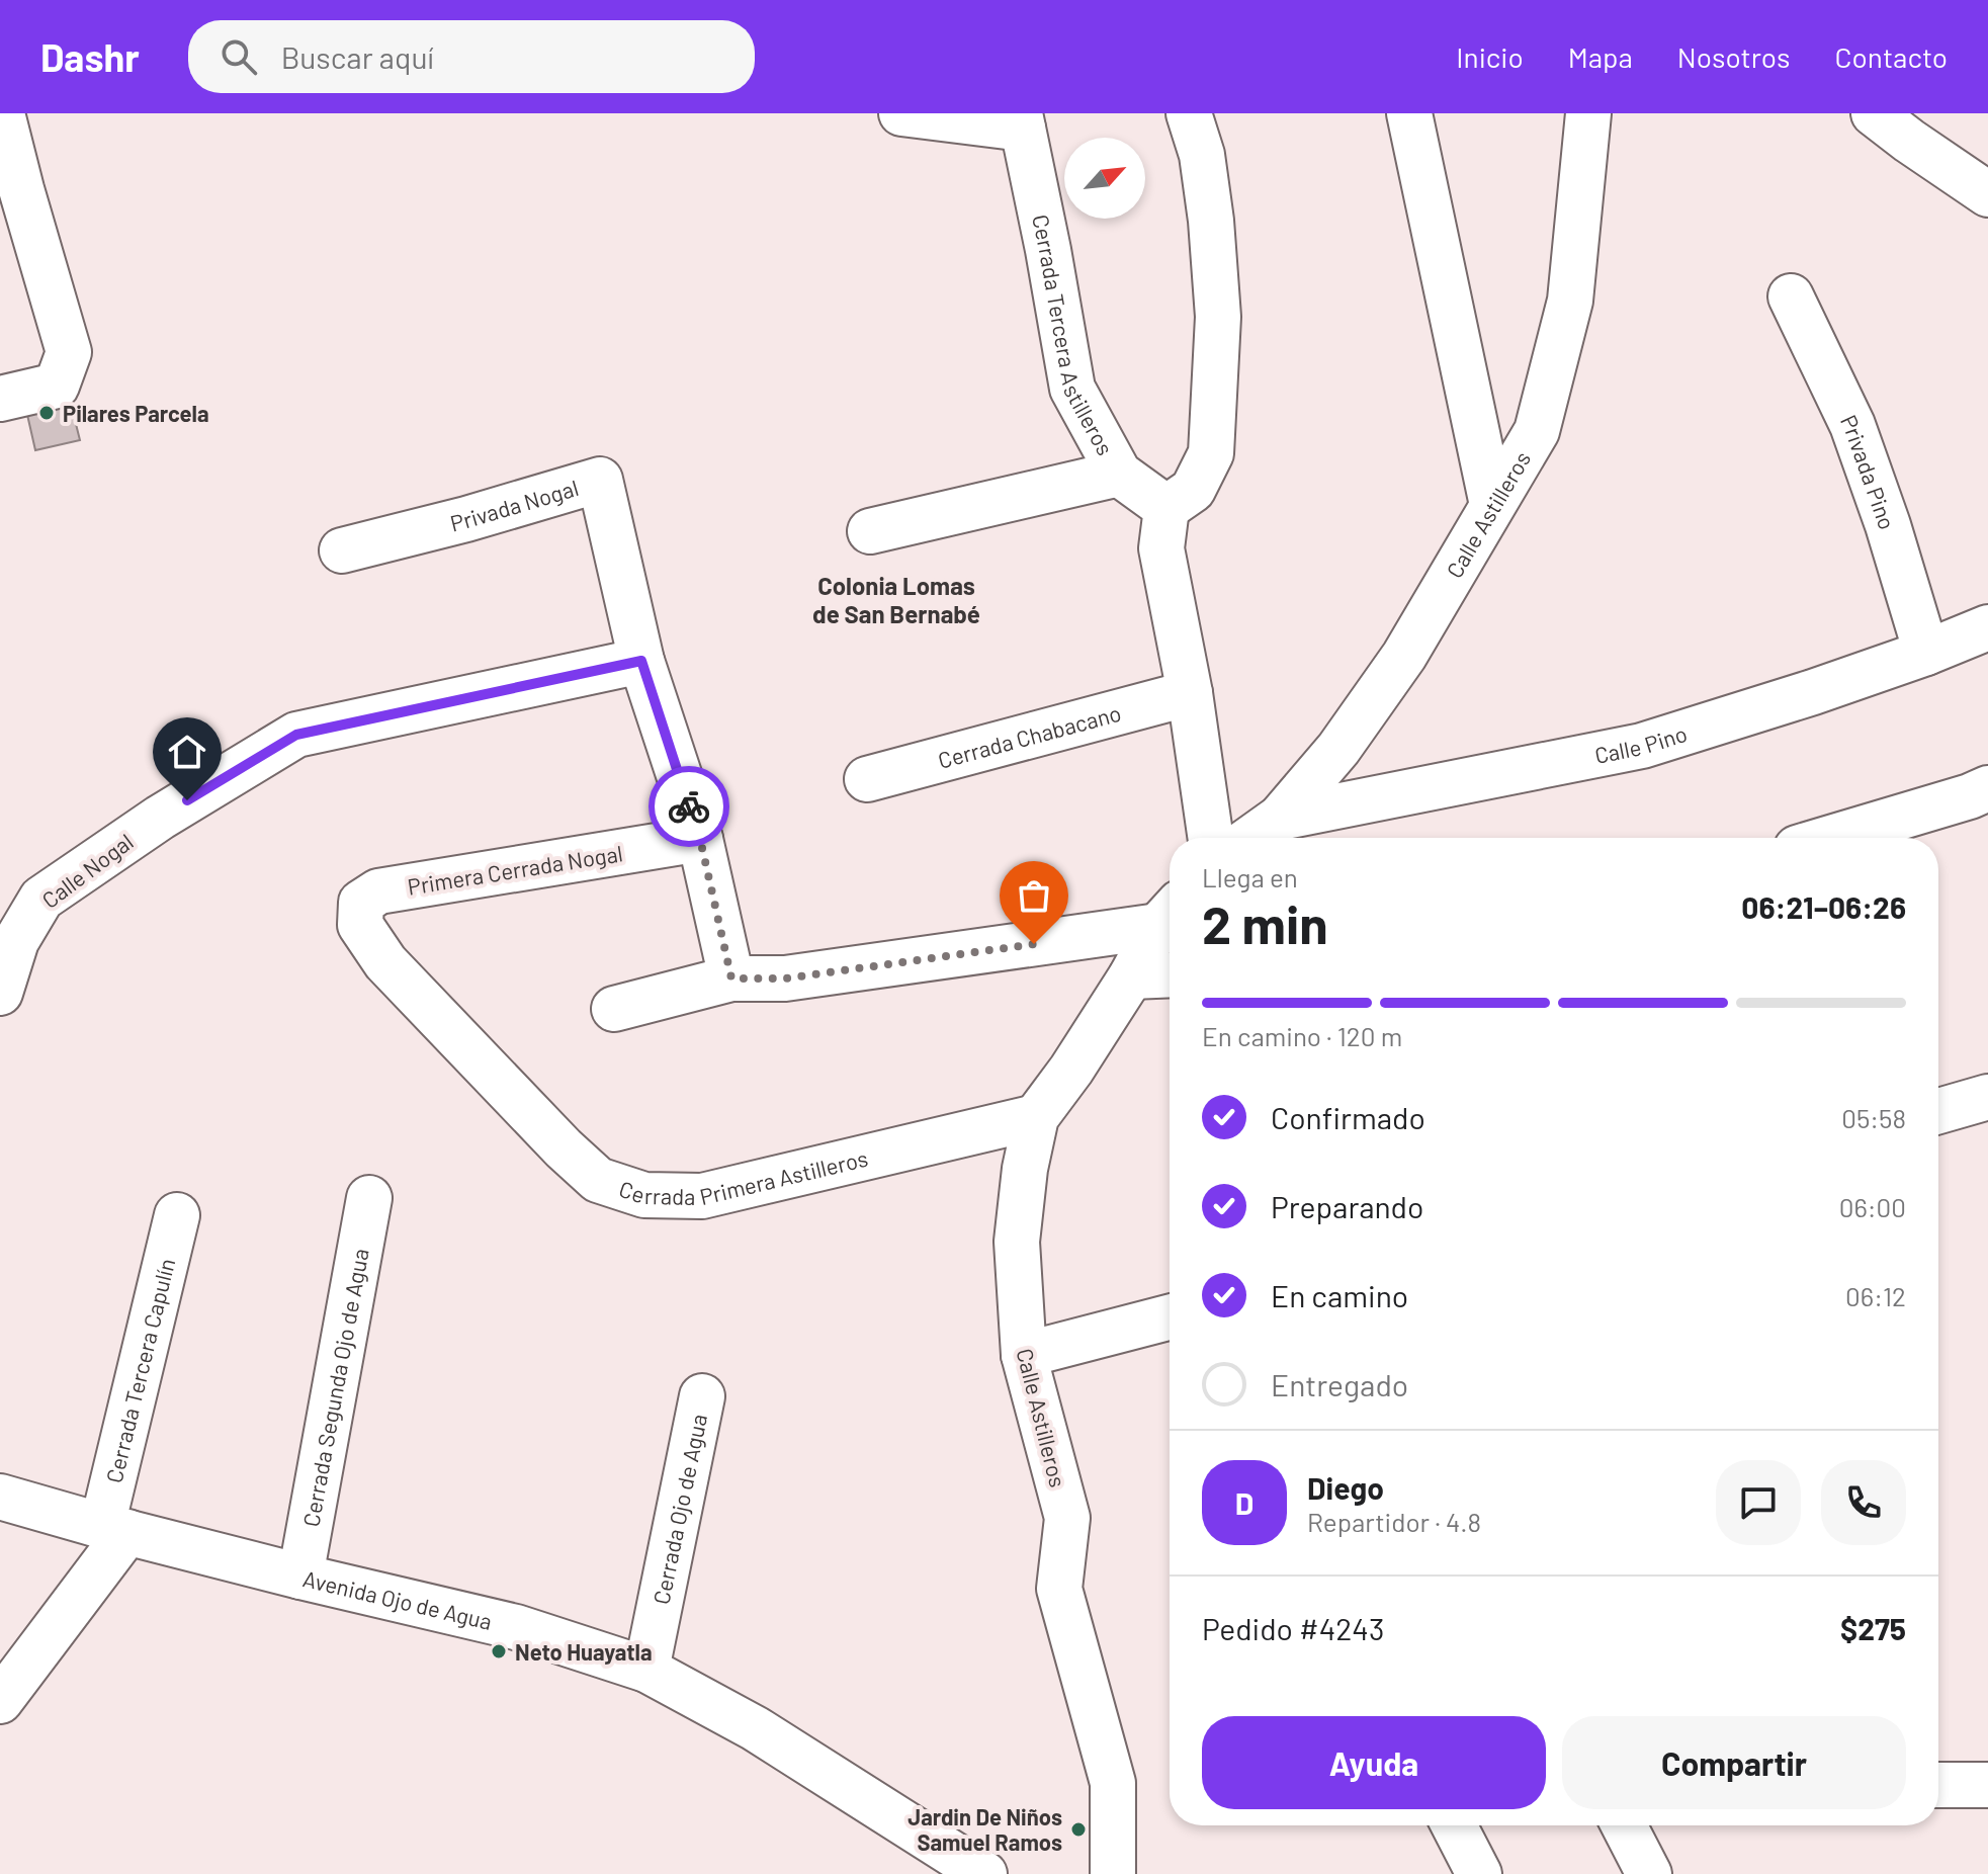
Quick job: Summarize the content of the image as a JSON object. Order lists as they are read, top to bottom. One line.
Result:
{"streets":{"street":["Cerrada Tercera Astilleros","Privada Pino","Privada Nogal","Calle Astilleros","Cerrada Chabacano","Calle Pino","Primera Cerrada Nogal","Calle Nogal","Cerrada Primera Astilleros","Cerrada Tercera Capulín","Cerrada Segunda Ojo de Agua","Cerrada Ojo de Agua","Avenida Ojo de Agua"]},"crossings":[["Privada Pino","Calle Pino"],["Privada Nogal","Calle Nogal"],["Calle Astilleros","Calle Pino"],["Calle Astilleros","Cerrada Primera Astilleros"],["Primera Cerrada Nogal","Cerrada Primera Astilleros"],["Cerrada Tercera Capulín","Avenida Ojo de Agua"],["Cerrada Segunda Ojo de Agua","Avenida Ojo de Agua"],["Cerrada Ojo de Agua","Avenida Ojo de Agua"]],"districts":["Colonia Lomas de San Bernabé"],"places":["Pilares Parcela","Neto Huayatla","Jardin De Niños Samuel Ramos"],"north":"top right","page":{"header":"Dashr","search":"Buscar aquí","nav":["Inicio","Mapa","Nosotros","Contacto"],"heading":["2 min","Llega en","06:21–06:26"],"panel":["Diego","Repartidor · 4.8","Pedido #4243","$275"],"bar":"En camino · 120 m","list":[["Confirmado","05:58"],["Preparando","06:00"],["En camino","06:12"],"Entregado"],"round":"D","buttons":["Ayuda","Compartir"]}}
